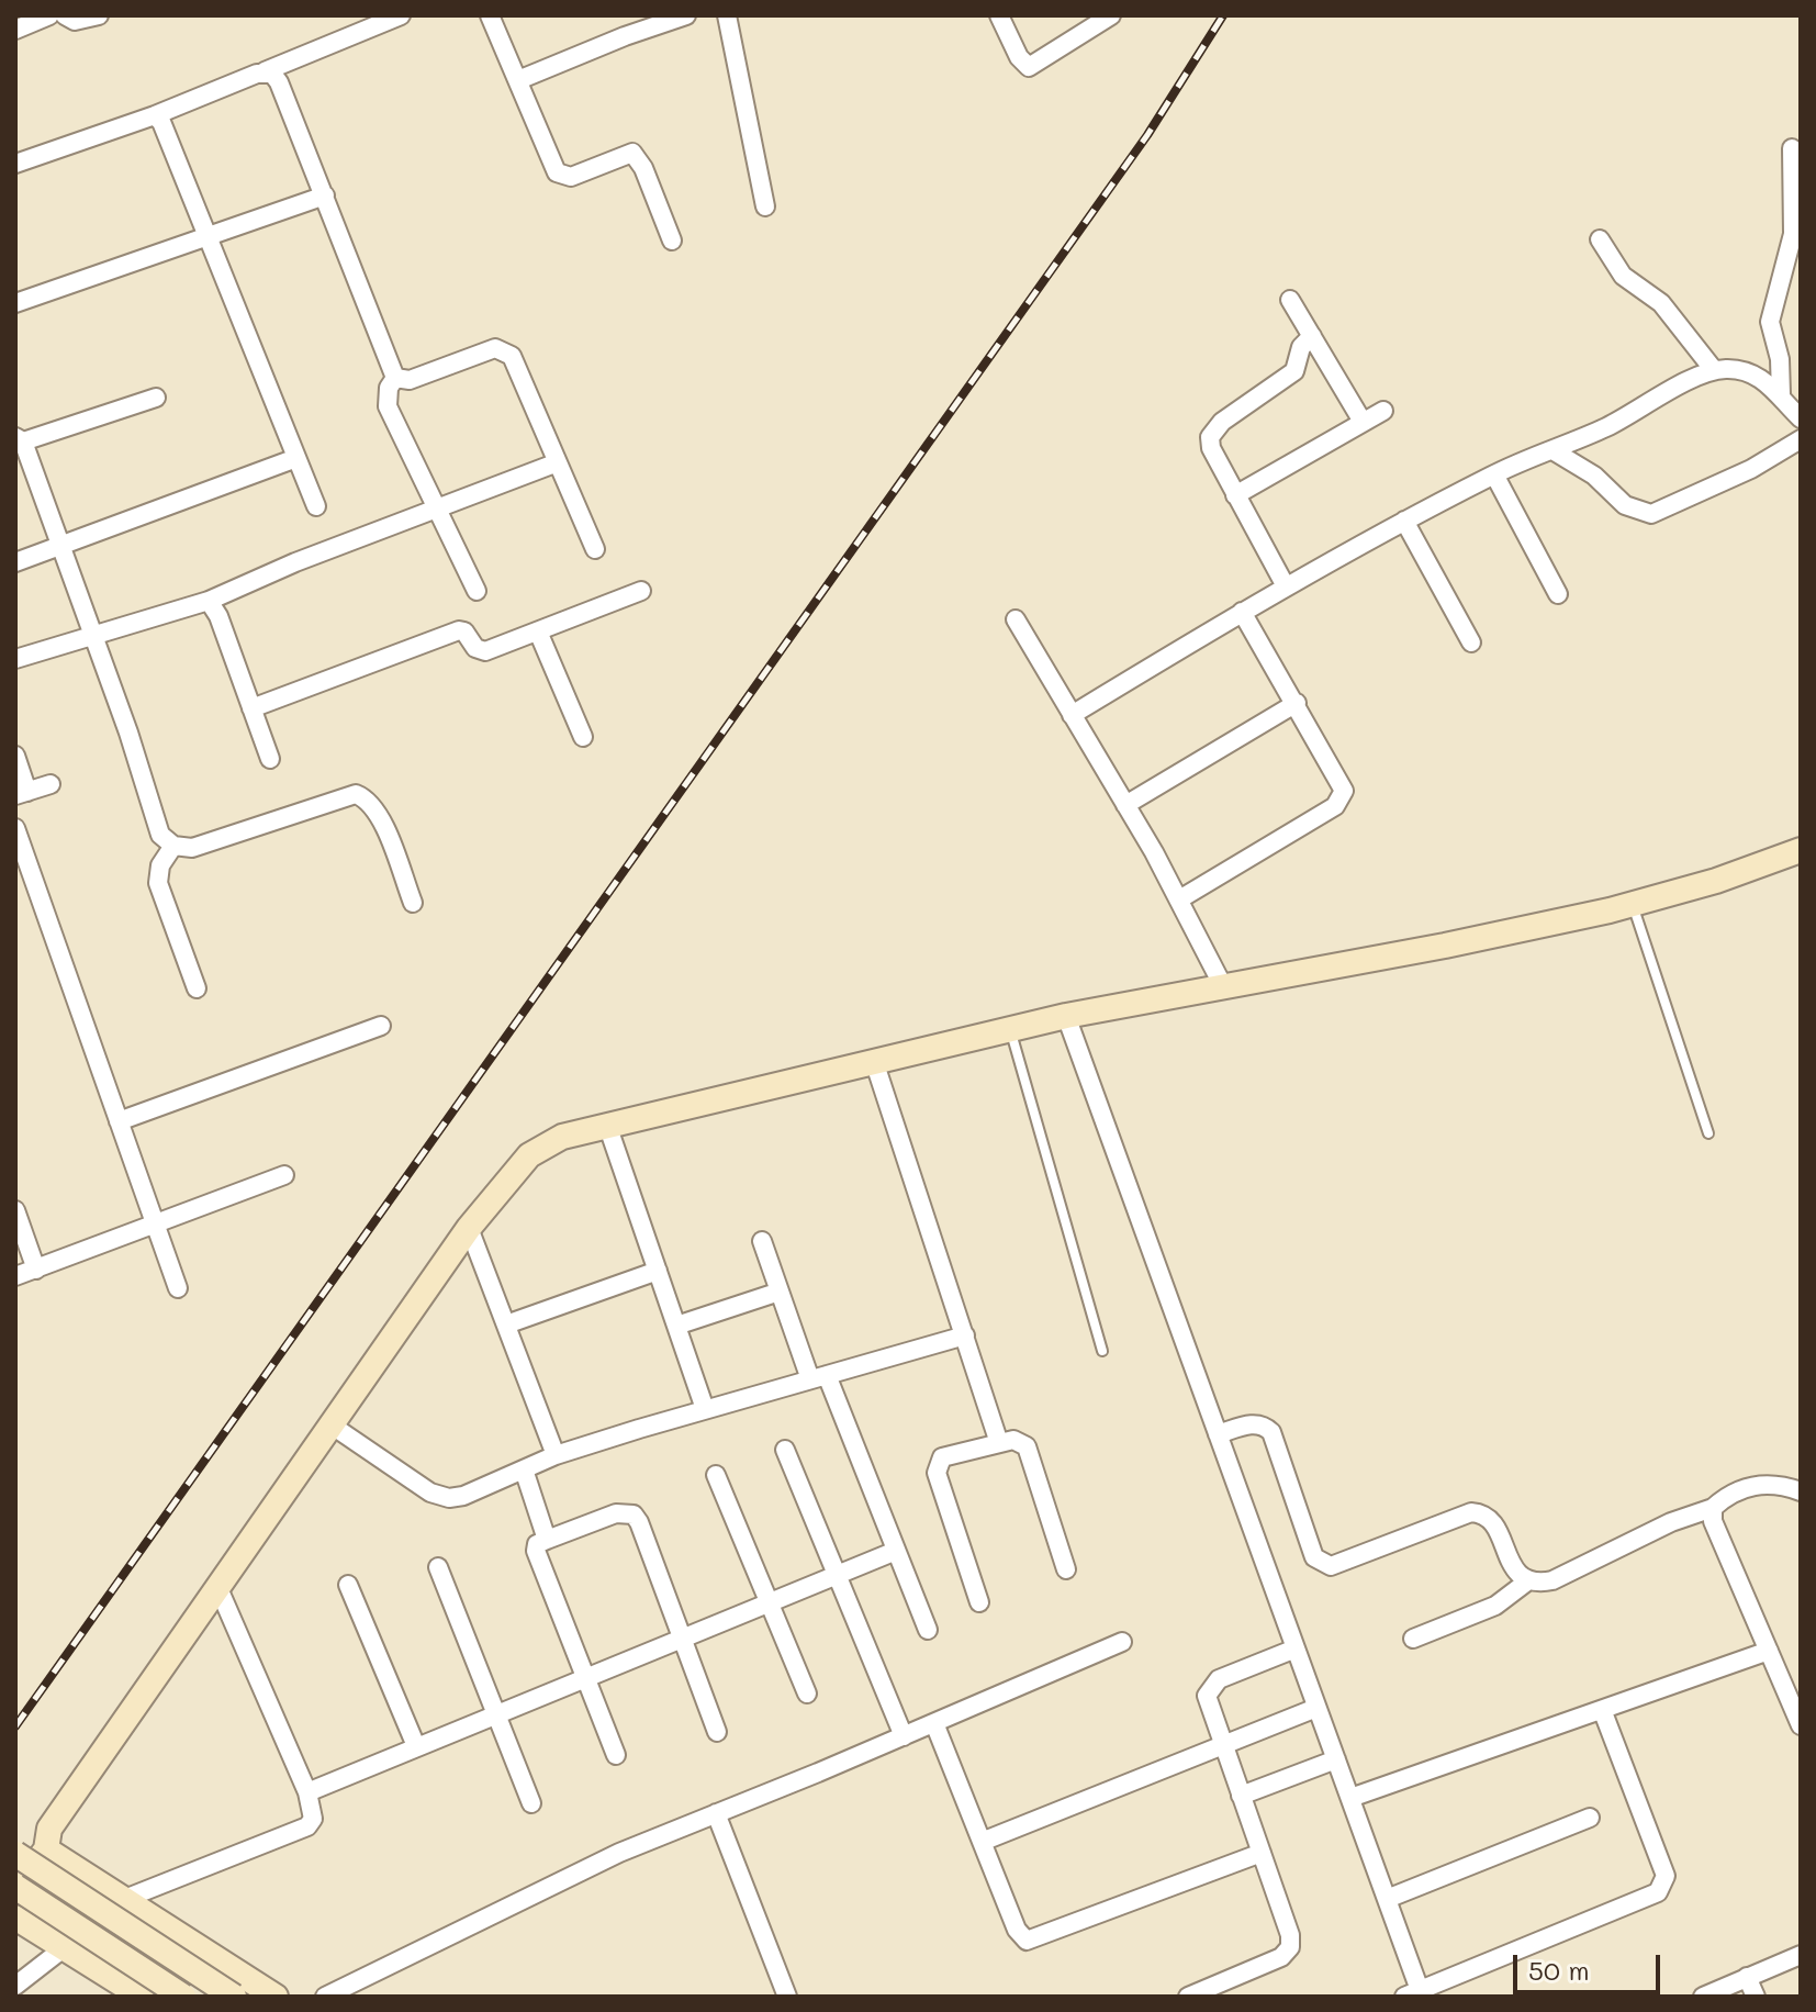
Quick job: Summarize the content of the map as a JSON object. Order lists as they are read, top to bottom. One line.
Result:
{"scale_bar":"50 m"}
